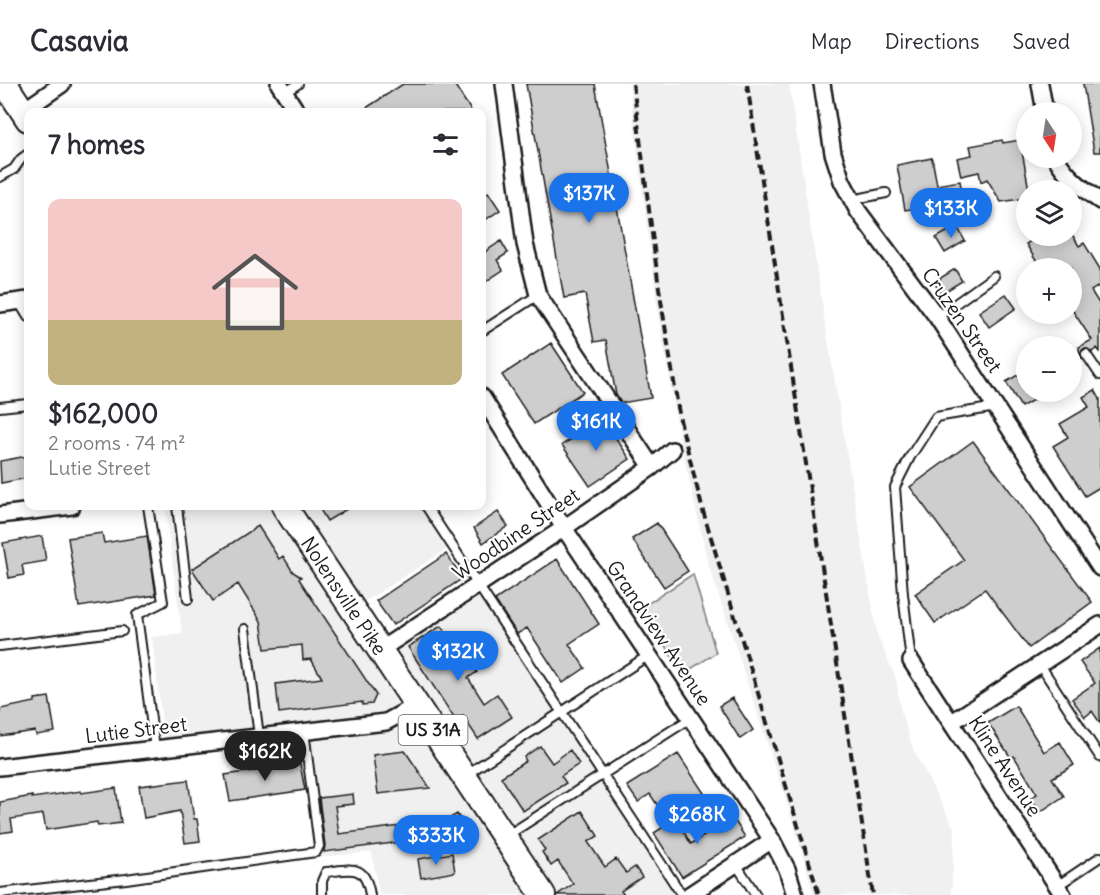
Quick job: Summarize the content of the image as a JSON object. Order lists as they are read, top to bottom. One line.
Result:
{"streets":{"main road":["Nolensville Pike","US 31A"],"street":["Cruzen Street","Woodbine Street","Grandview Avenue","Lutie Street","Kline Avenue"]},"crossings":[["Woodbine Street","Nolensville Pike"],["Woodbine Street","Grandview Avenue"],["Nolensville Pike","Lutie Street"]],"north":"bottom","page":{"header":"Casavia","nav":["Map","Directions","Saved"],"map_buttons":["+","−"],"heading":"7 homes","price":["$137K","$133K","$161K","$132K","$162K","$268K","$333K"],"list":[{"name":"$162,000","note":"2 rooms · 74 m² · Lutie Street"}]}}
